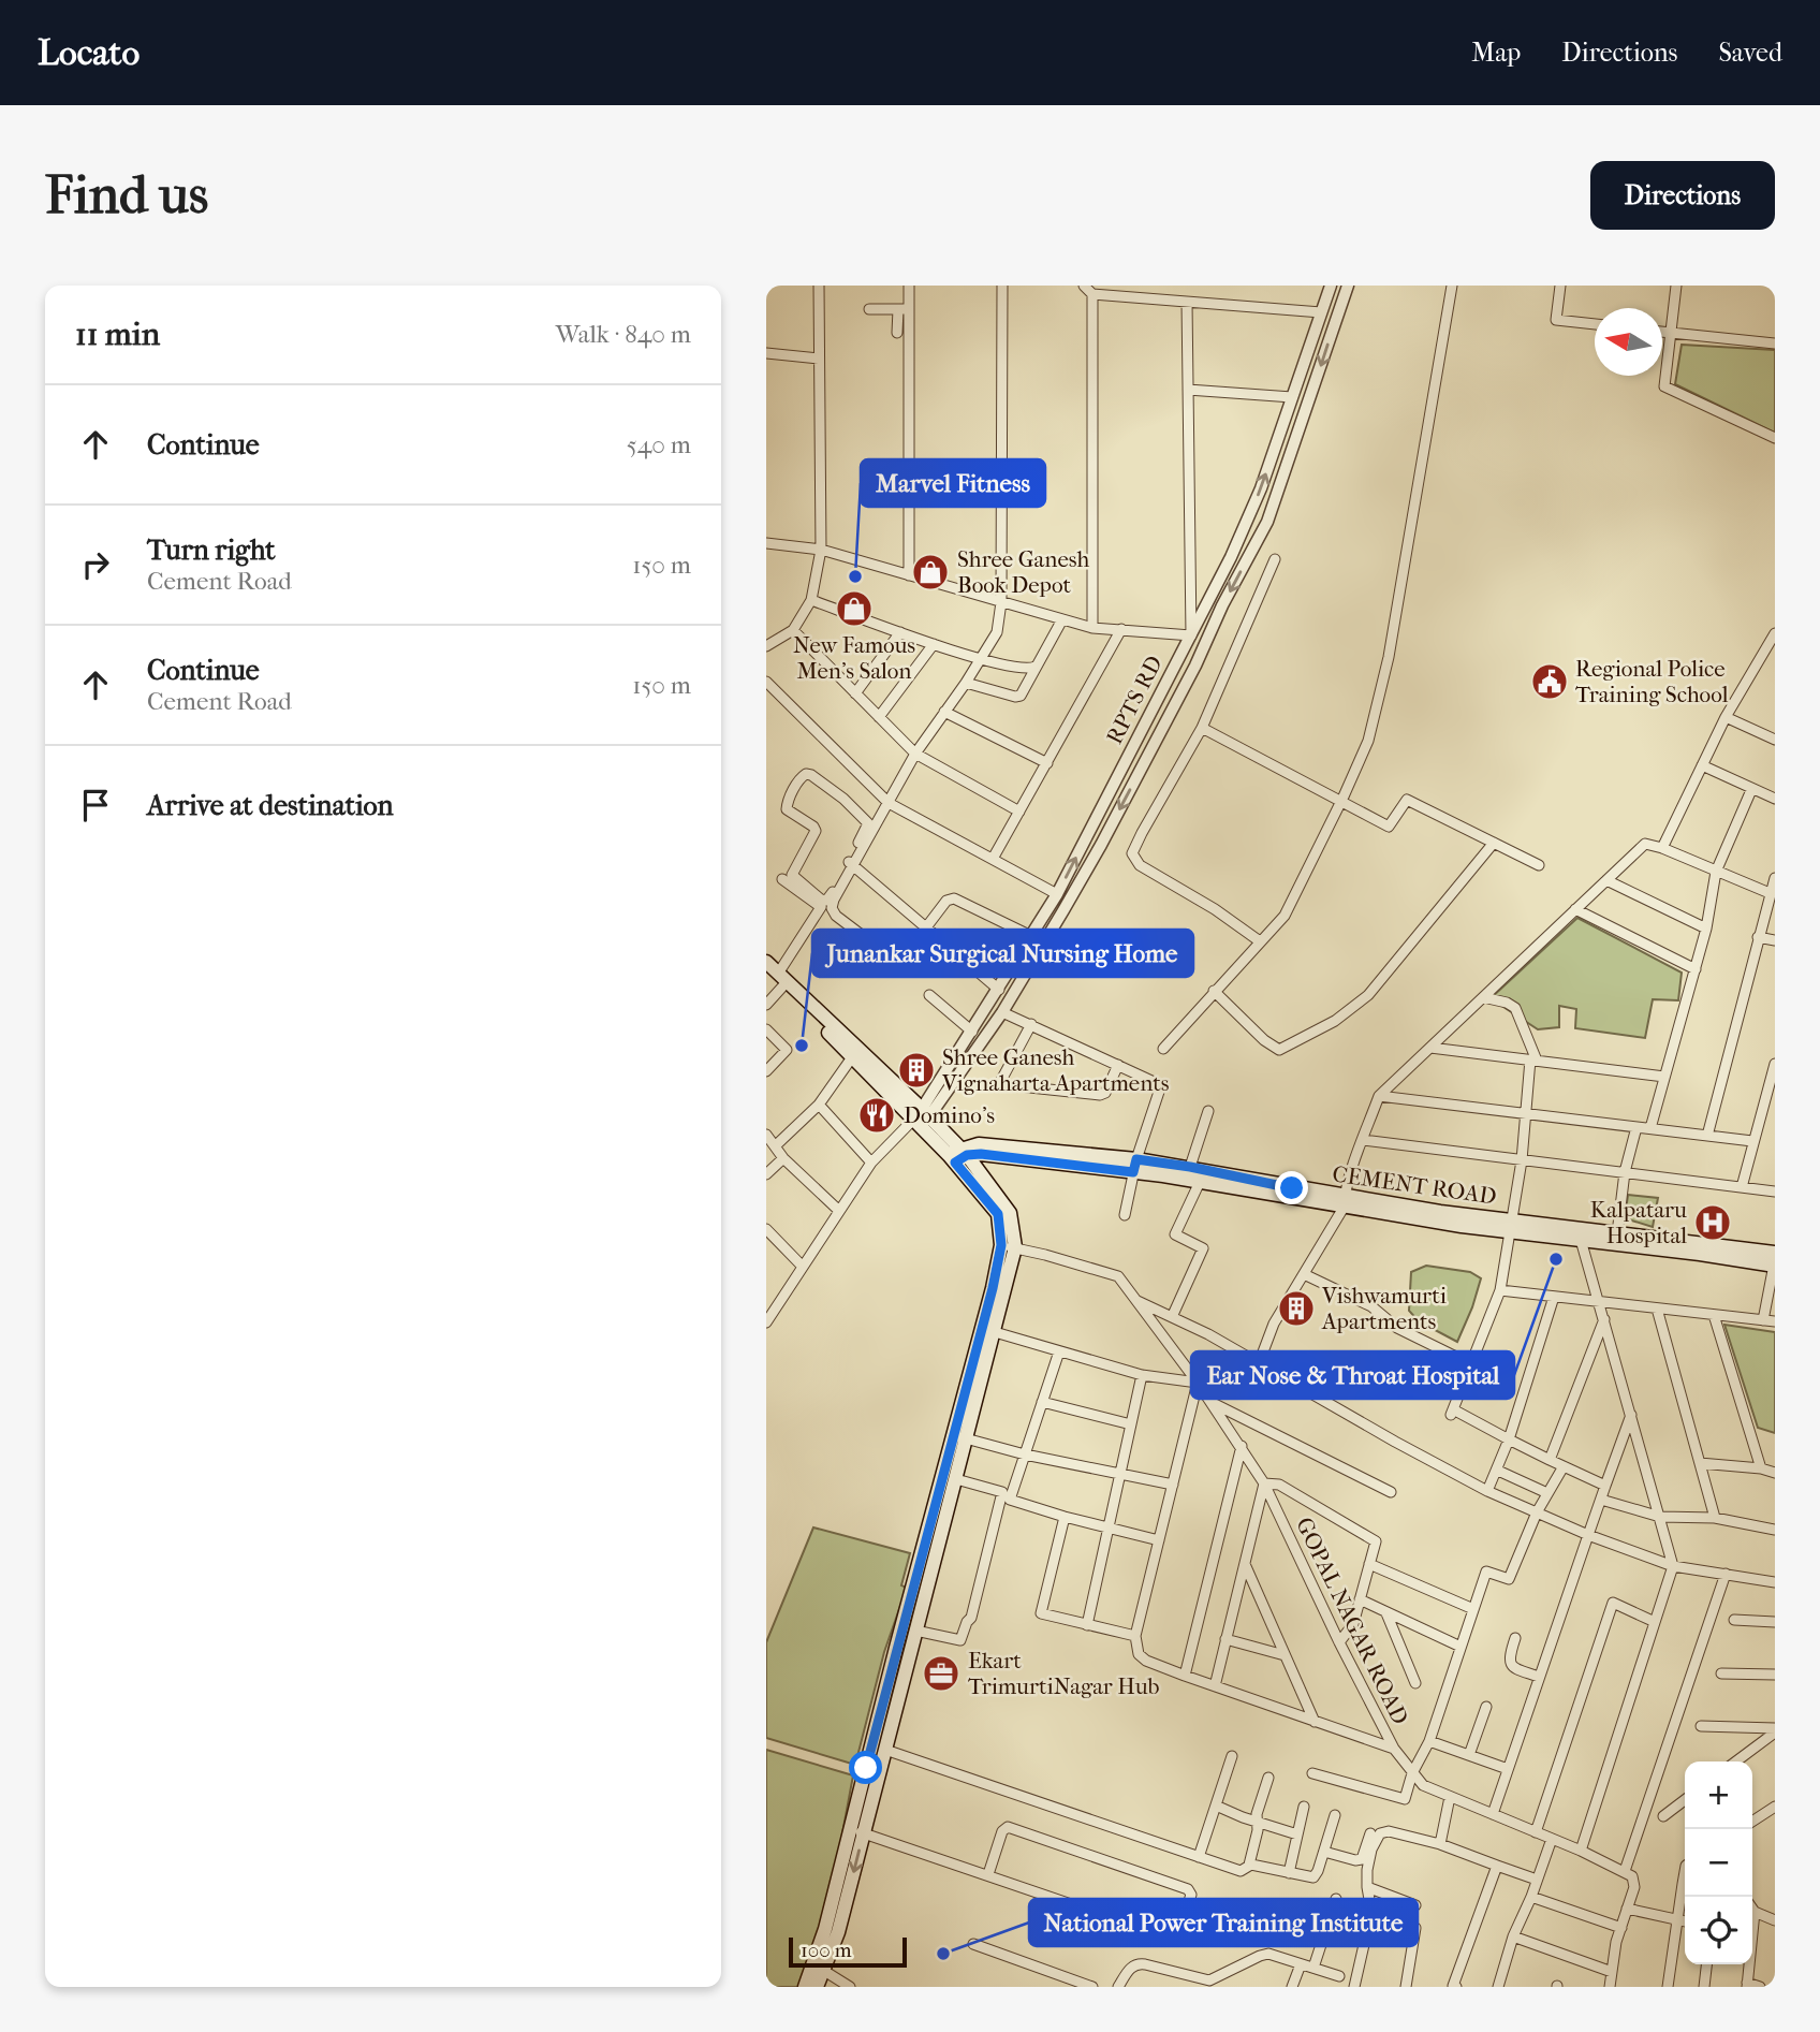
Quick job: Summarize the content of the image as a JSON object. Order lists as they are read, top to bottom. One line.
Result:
{"streets":{"main road":["CEMENT ROAD"],"street":["RPTS RD","GOPAL NAGAR ROAD"]},"places":{"shop":["Shree Ganesh Book Depot","New Famous Men's Salon"],"other":["Marvel Fitness","Junankar Surgical Nursing Home","Ear Nose & Throat Hospital","National Power Training Institute"],"public building":["Regional Police Training School"],"building":["Shree Ganesh Vignaharta Apartments","Vishwamurti Apartments"],"restaurant":["Domino's"],"hospital":["Kalpataru Hospital"],"office":["Ekart TrimurtiNagar Hub"]},"scale_bar":"100 m","north":"left","page":{"header":"Locato","nav":["Map","Directions","Saved"],"buttons":"Directions","title":"Find us","heading":["11 min","Walk · 840 m"],"list":[["Continue","540 m"],["Turn right","Cement Road","150 m"],["Continue","Cement Road","150 m"],"Arrive at destination"],"map_buttons":["+","−"],"scale":"100 m"}}
